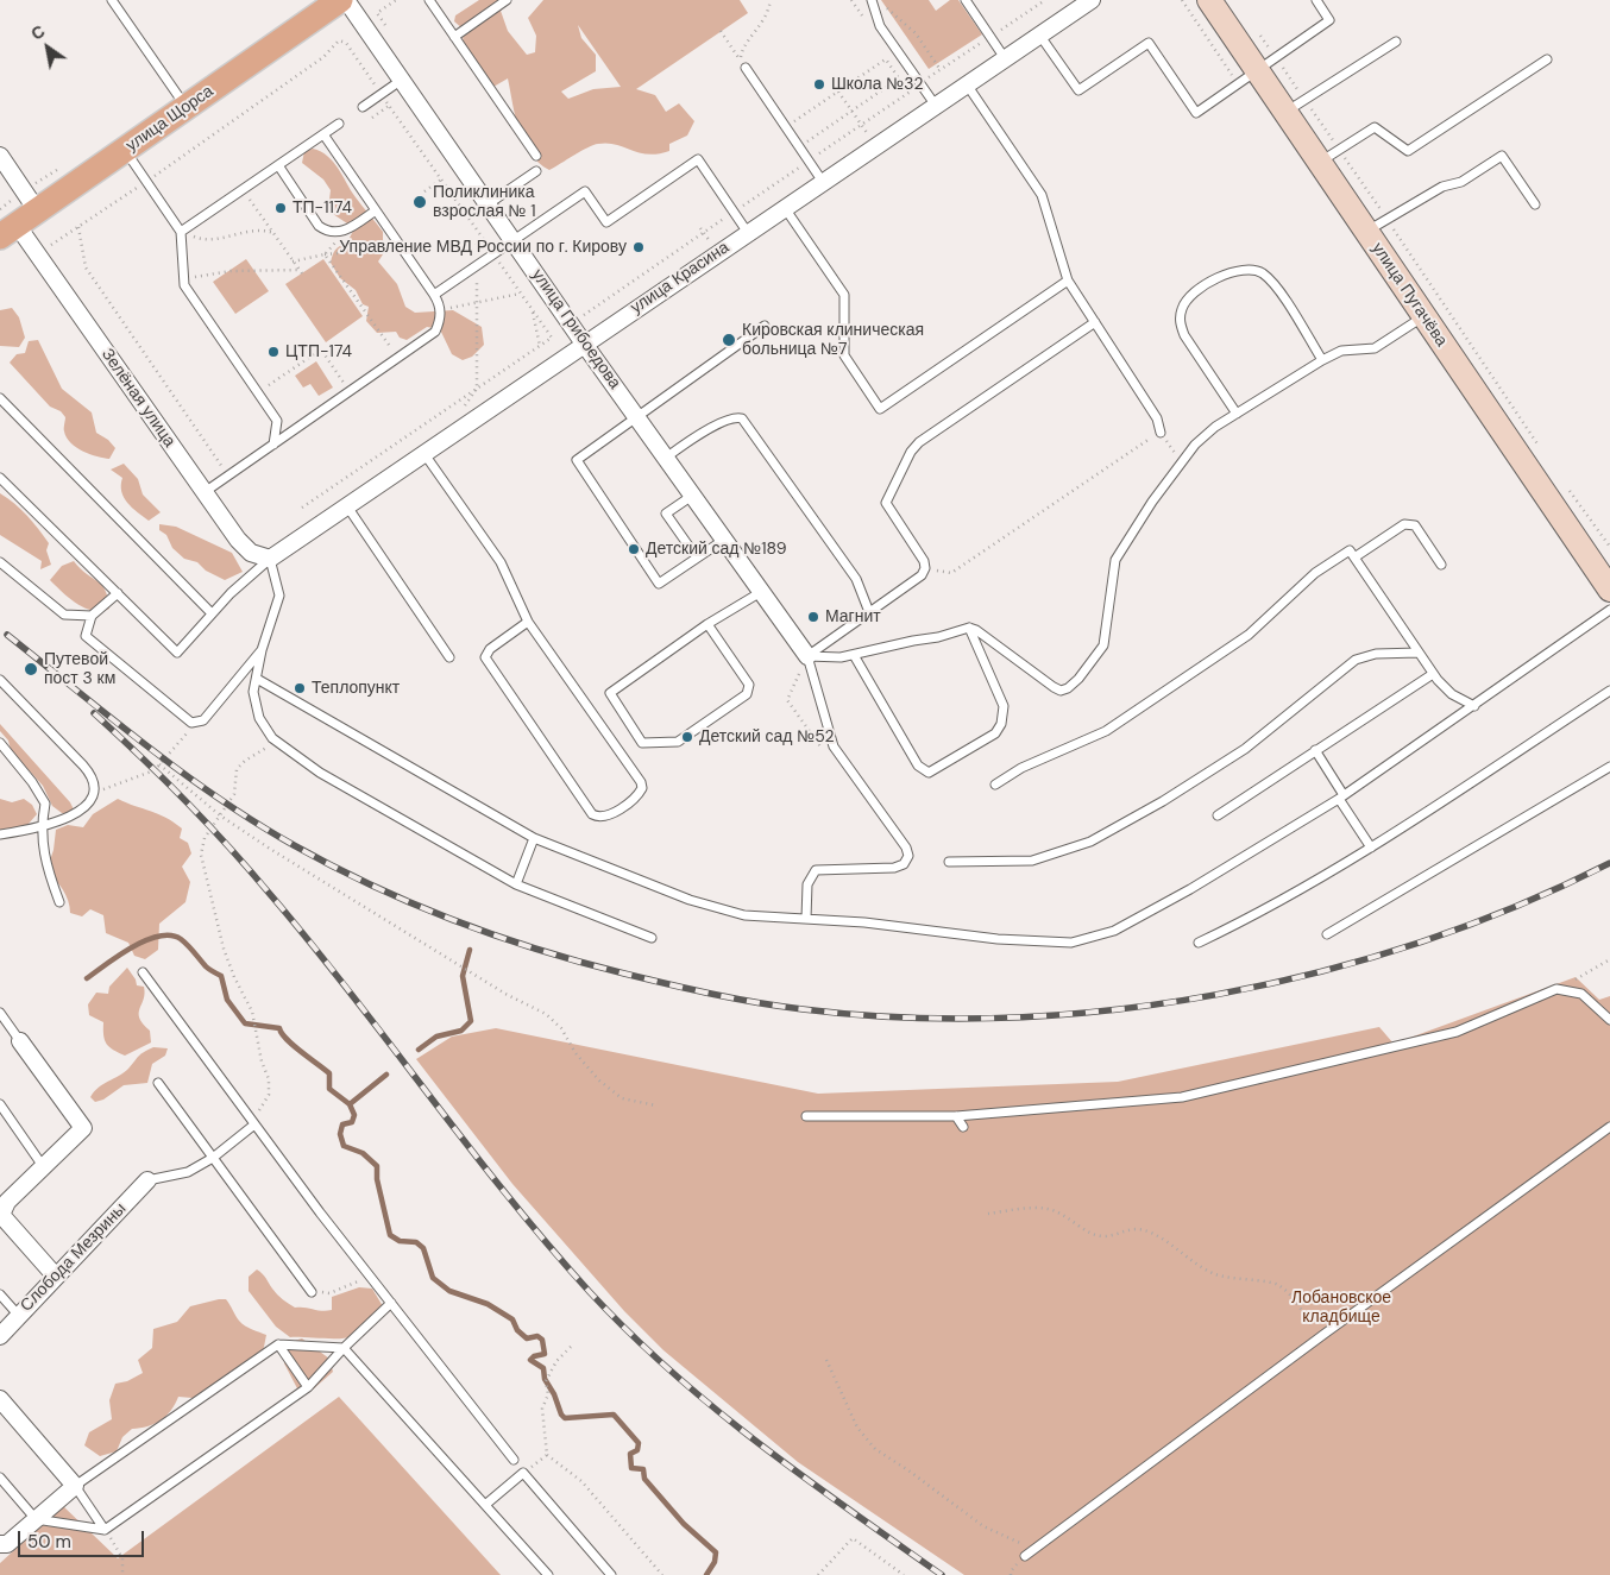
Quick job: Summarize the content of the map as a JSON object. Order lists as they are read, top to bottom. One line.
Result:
{"streets":{"main road":["улица Щорса"],"street":["улица Красина","улица Пугачёва","улица Грибоедова","Зелёная улица","Слобода Мезрины"]},"crossings":[["улица Щорса","Зелёная улица"],["улица Красина","улица Грибоедова"],["улица Красина","Зелёная улица"]],"parks":["Лобановское кладбище"],"places":["Школа №32","Поликлиника взрослая № 1","ТП-1174","Управление МВД России по г. Кирову","Кировская клиническая больница №7","ЦТП-174","Детский сад №189","Магнит","Путевой пост 3 км","Теплопункт","Детский сад №52"],"scale_bar":"50 m","north":"top left"}
